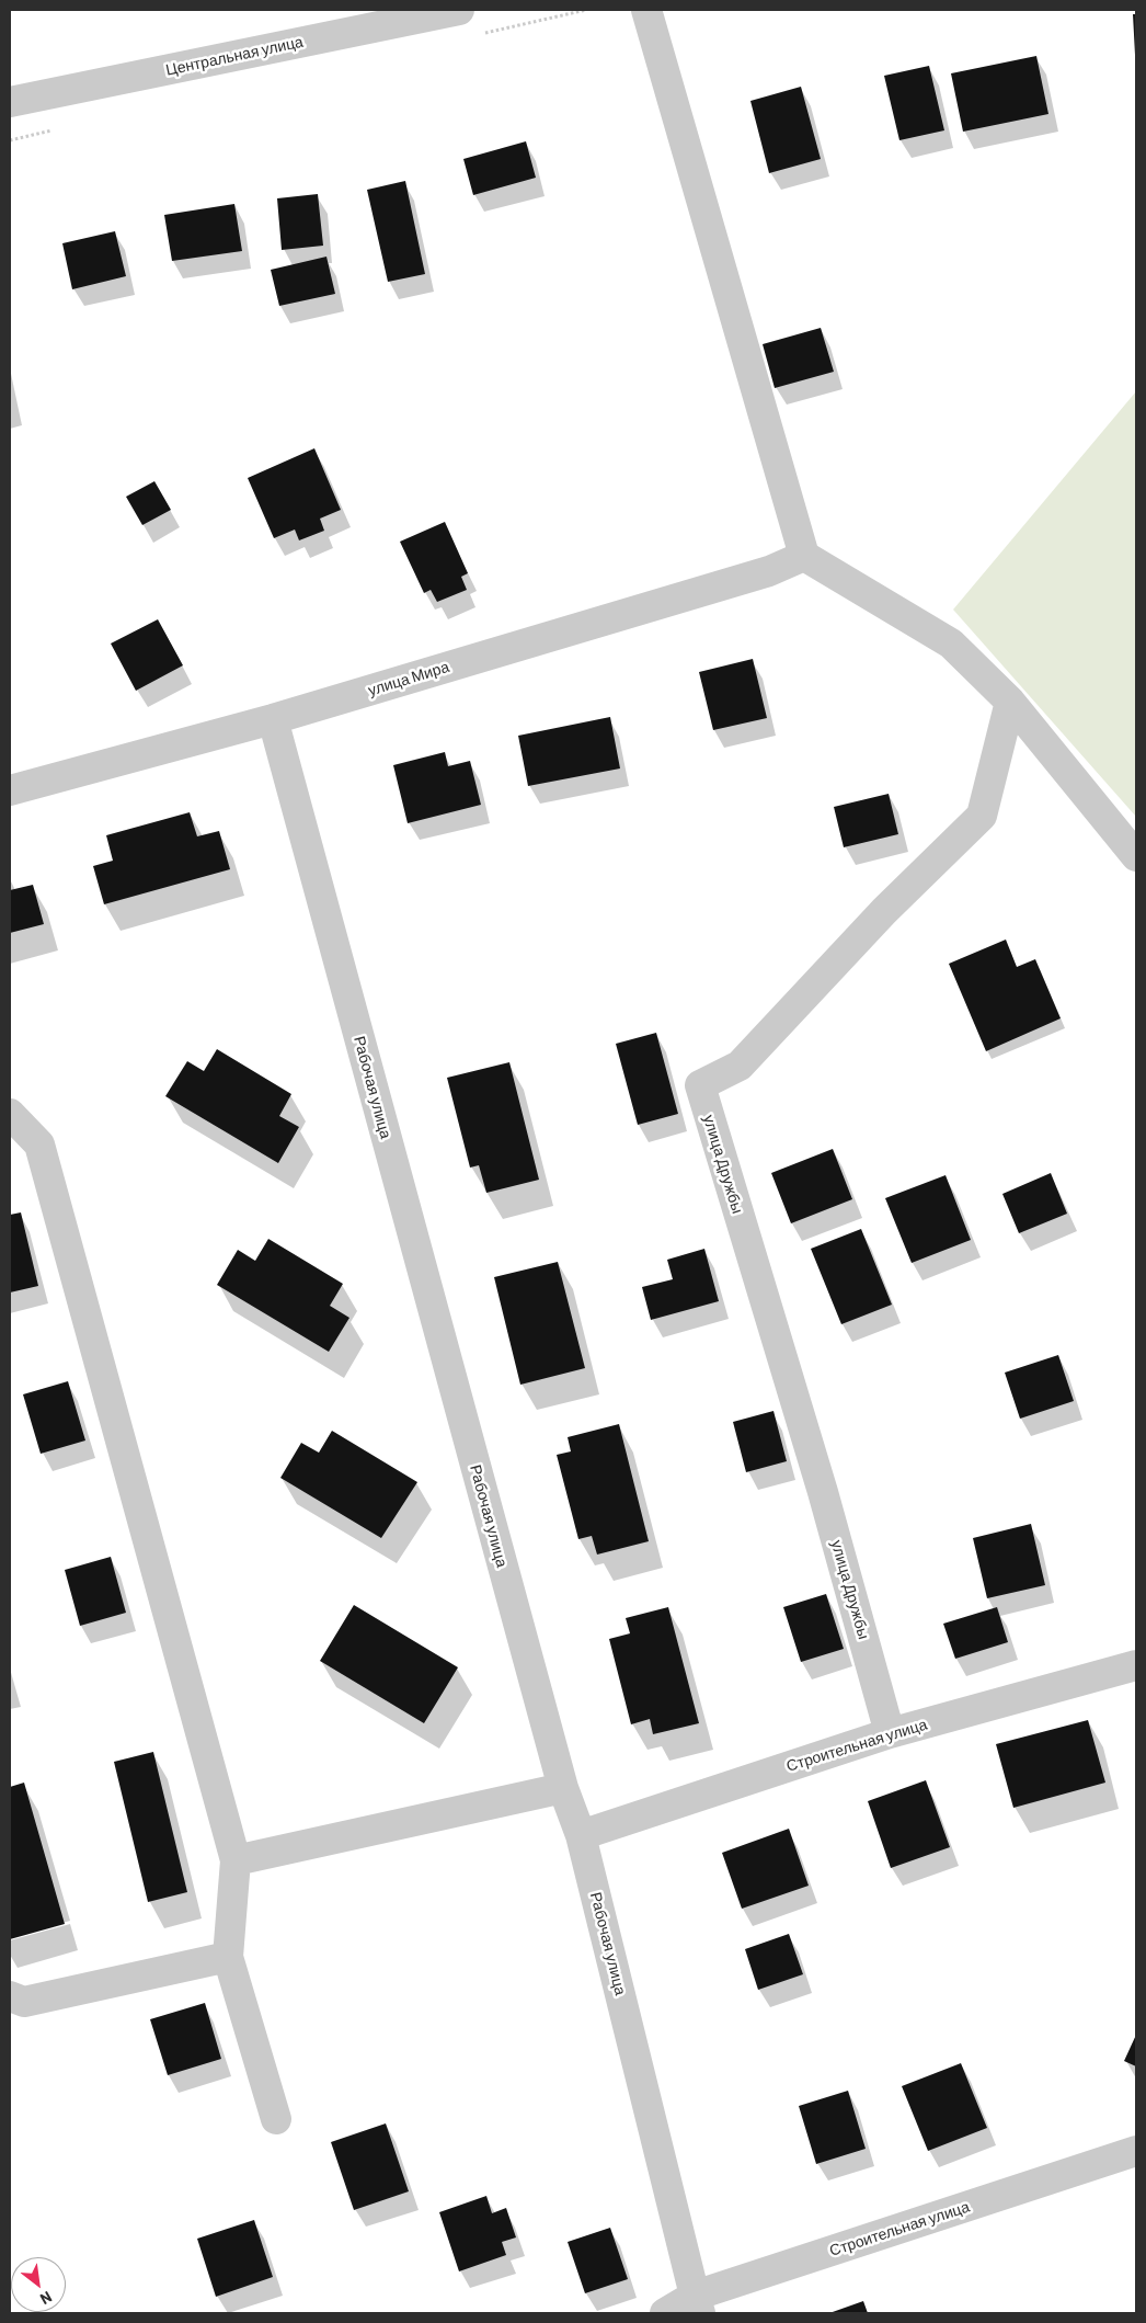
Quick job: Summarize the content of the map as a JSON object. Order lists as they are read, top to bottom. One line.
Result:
{"streets":{"street":["Центральная улица","улица Мира","Рабочая улица","улица Дружбы","Строительная улица"]},"crossings":[["улица Мира","Рабочая улица"],["Рабочая улица","Строительная улица"],["улица Дружбы","Строительная улица"]],"north":"bottom right"}
